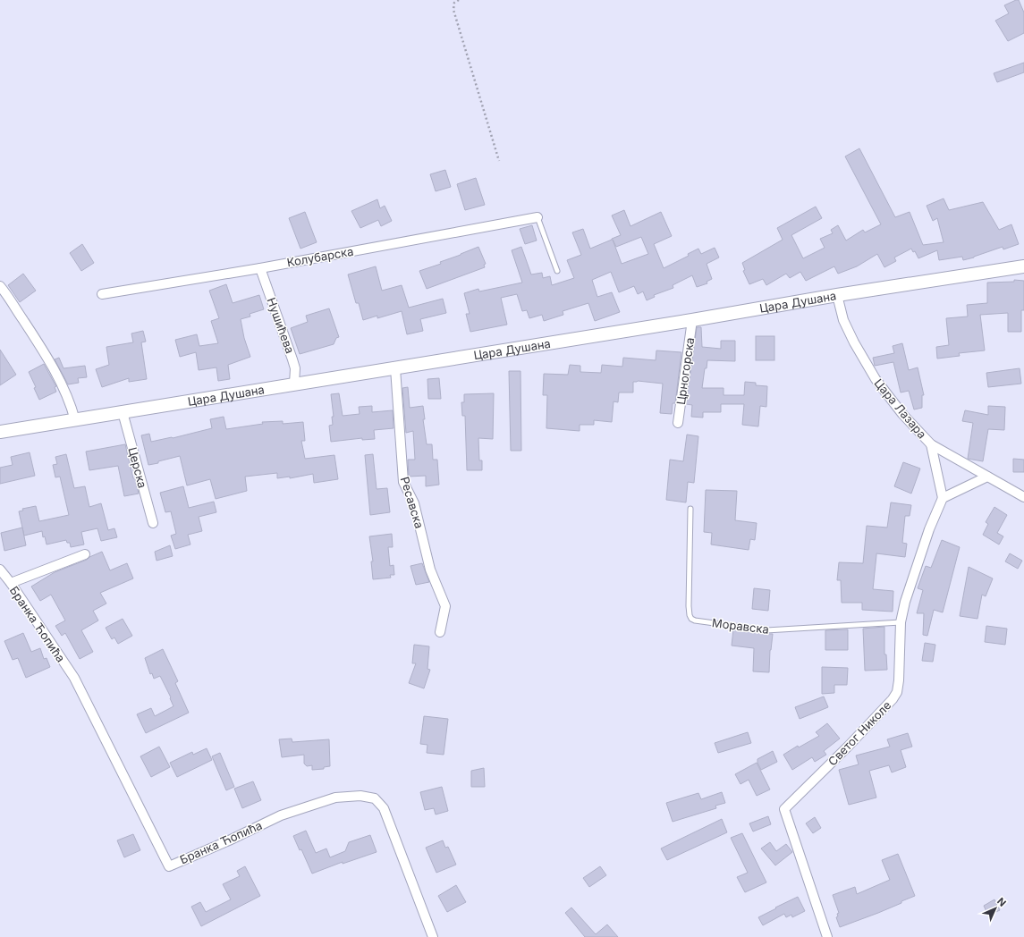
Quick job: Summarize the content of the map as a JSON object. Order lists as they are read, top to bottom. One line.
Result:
{"streets":{"main road":["Цара Душана"],"street":["Колубарска","Нушићева","Црногорска","Цара Лазара","Церска","Ресавска","Бранка Ћопића","Светог Николе"],"lane":["Моравска"]},"crossings":[["Колубарска","Нушићева"],["Цара Душана","Нушићева"],["Цара Душана","Црногорска"],["Цара Душана","Цара Лазара"],["Цара Душана","Церска"],["Цара Душана","Ресавска"],["Моравска","Светог Николе"]],"north":"top right"}
